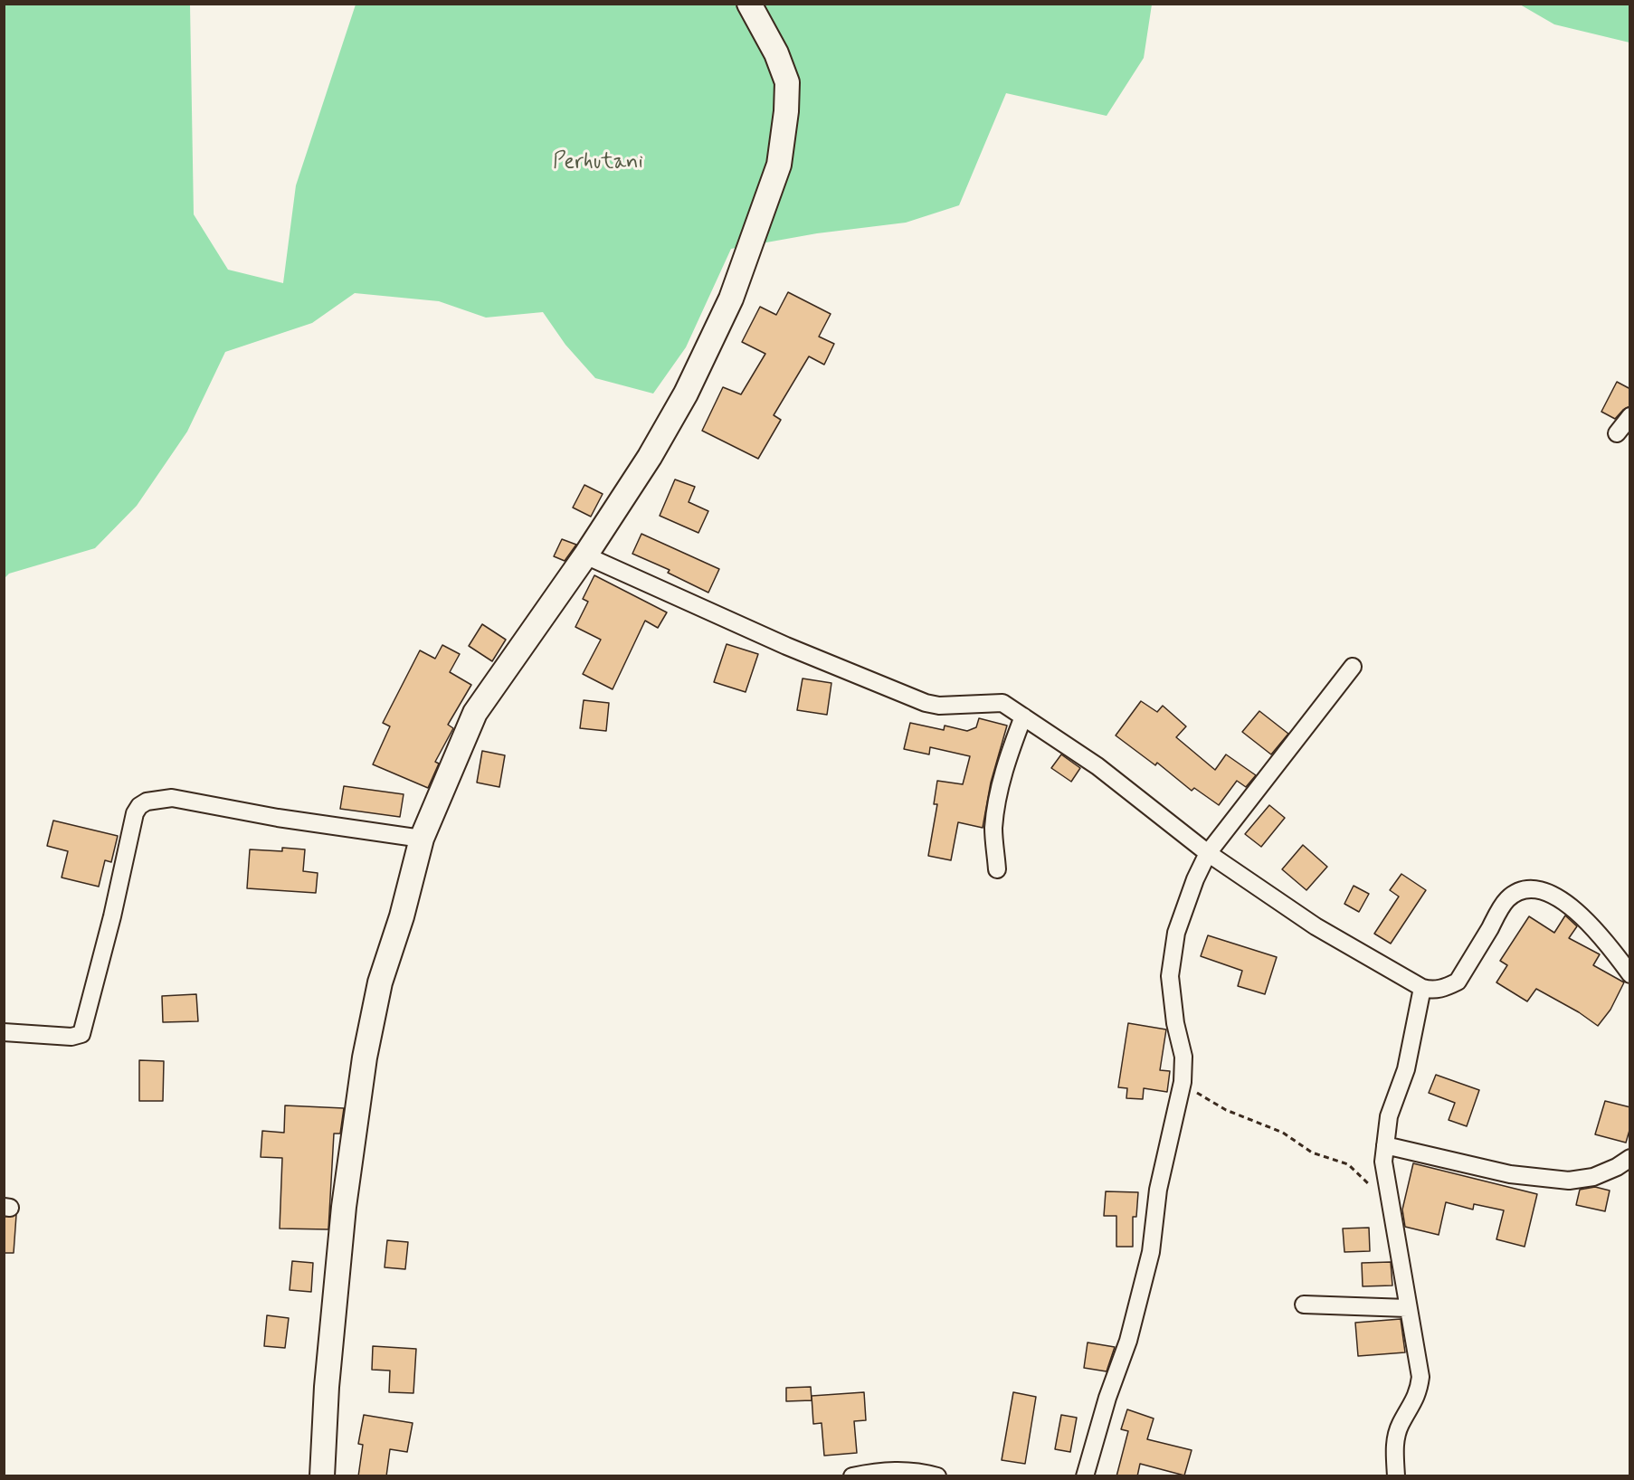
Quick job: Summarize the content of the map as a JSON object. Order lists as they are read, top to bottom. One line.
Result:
{"parks":["Perhutani"]}
